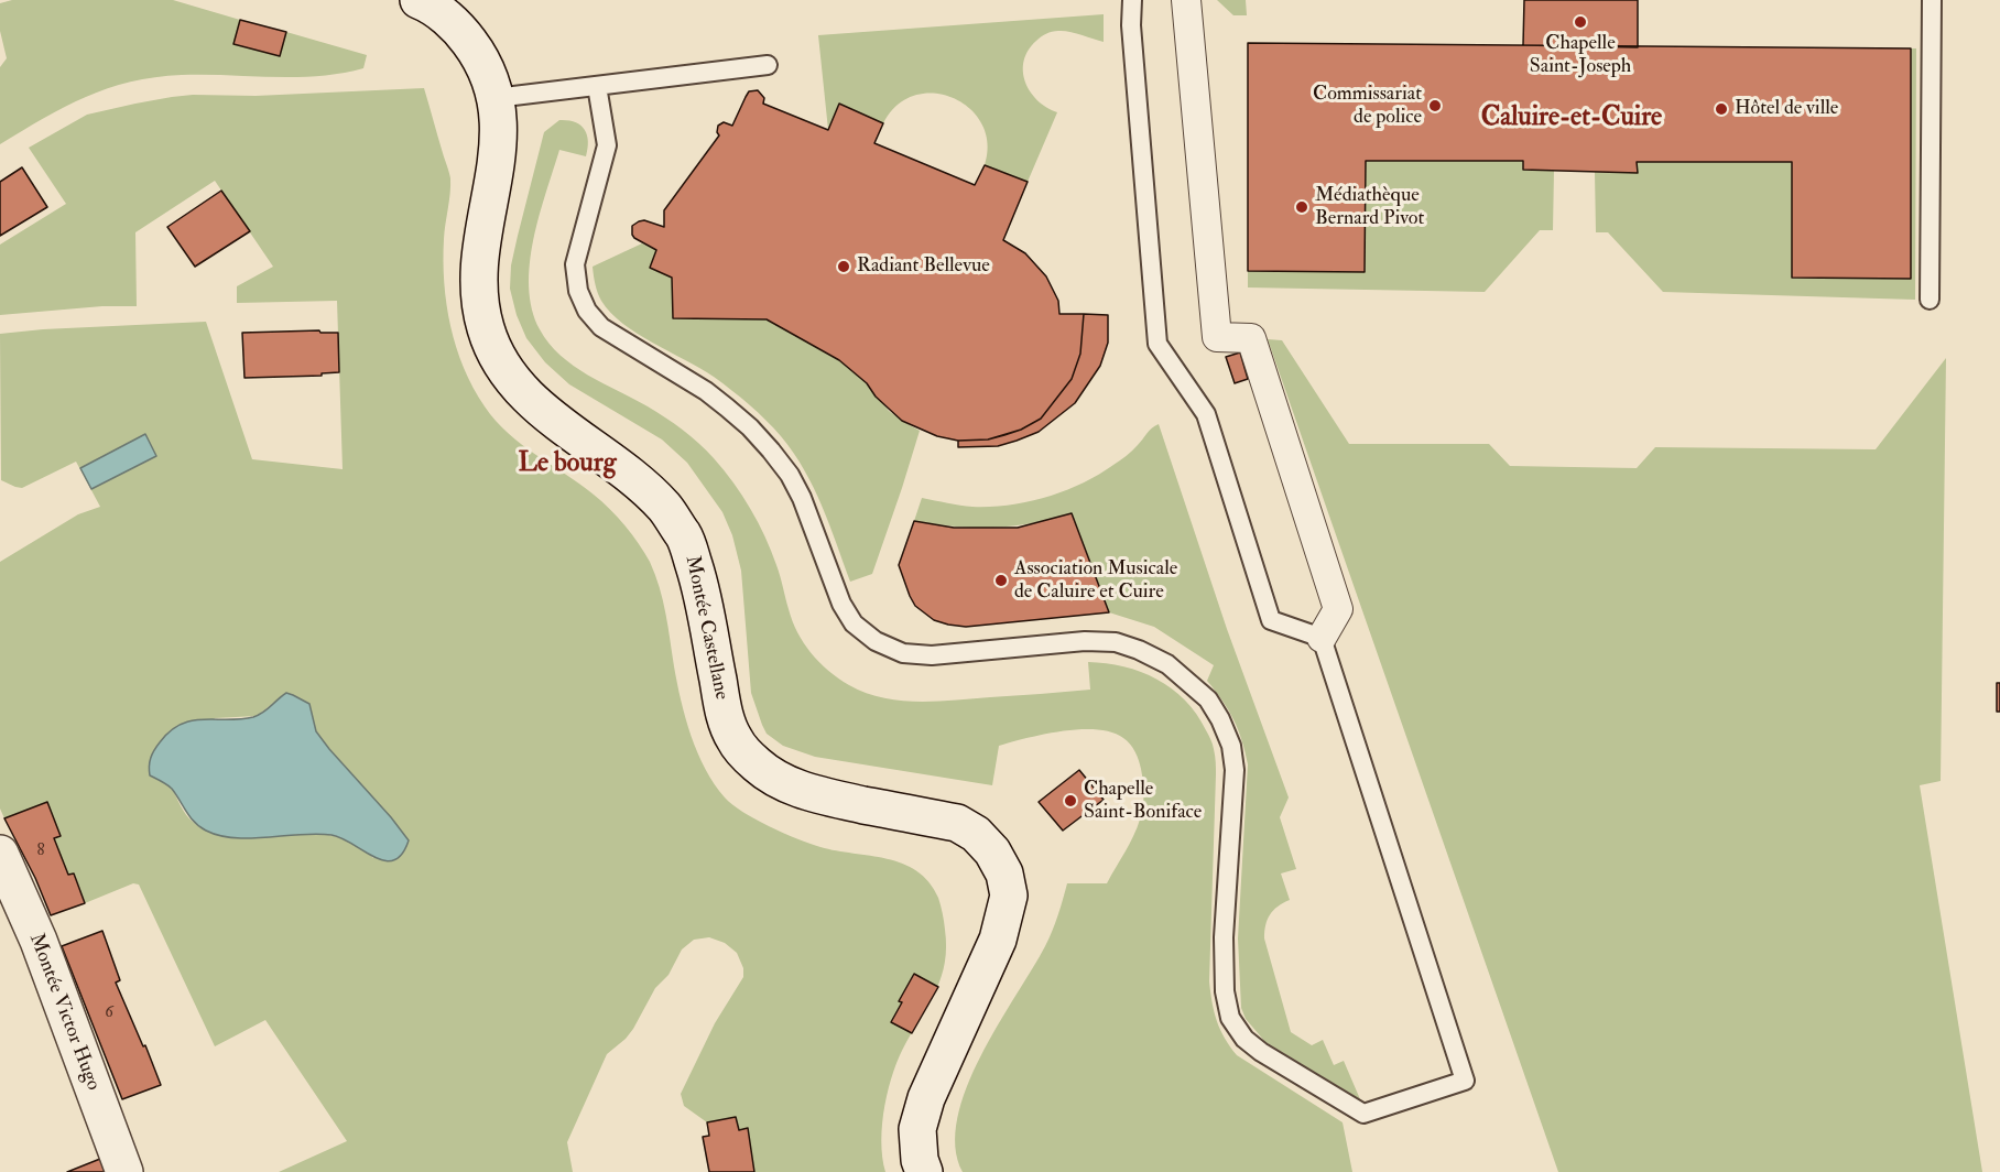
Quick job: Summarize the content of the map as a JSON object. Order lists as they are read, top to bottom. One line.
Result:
{"streets":{"main road":["Montée Castellane","Montée Victor Hugo"]},"districts":["Caluire-et-Cuire","Le bourg"],"places":["Chapelle Saint-Joseph","Commissariat de police","Hôtel de ville","Médiathèque Bernard Pivot","Radiant Bellevue","Association Musicale de Caluire et Cuire","Chapelle Saint-Boniface"],"house_numbers":["8","6"]}
